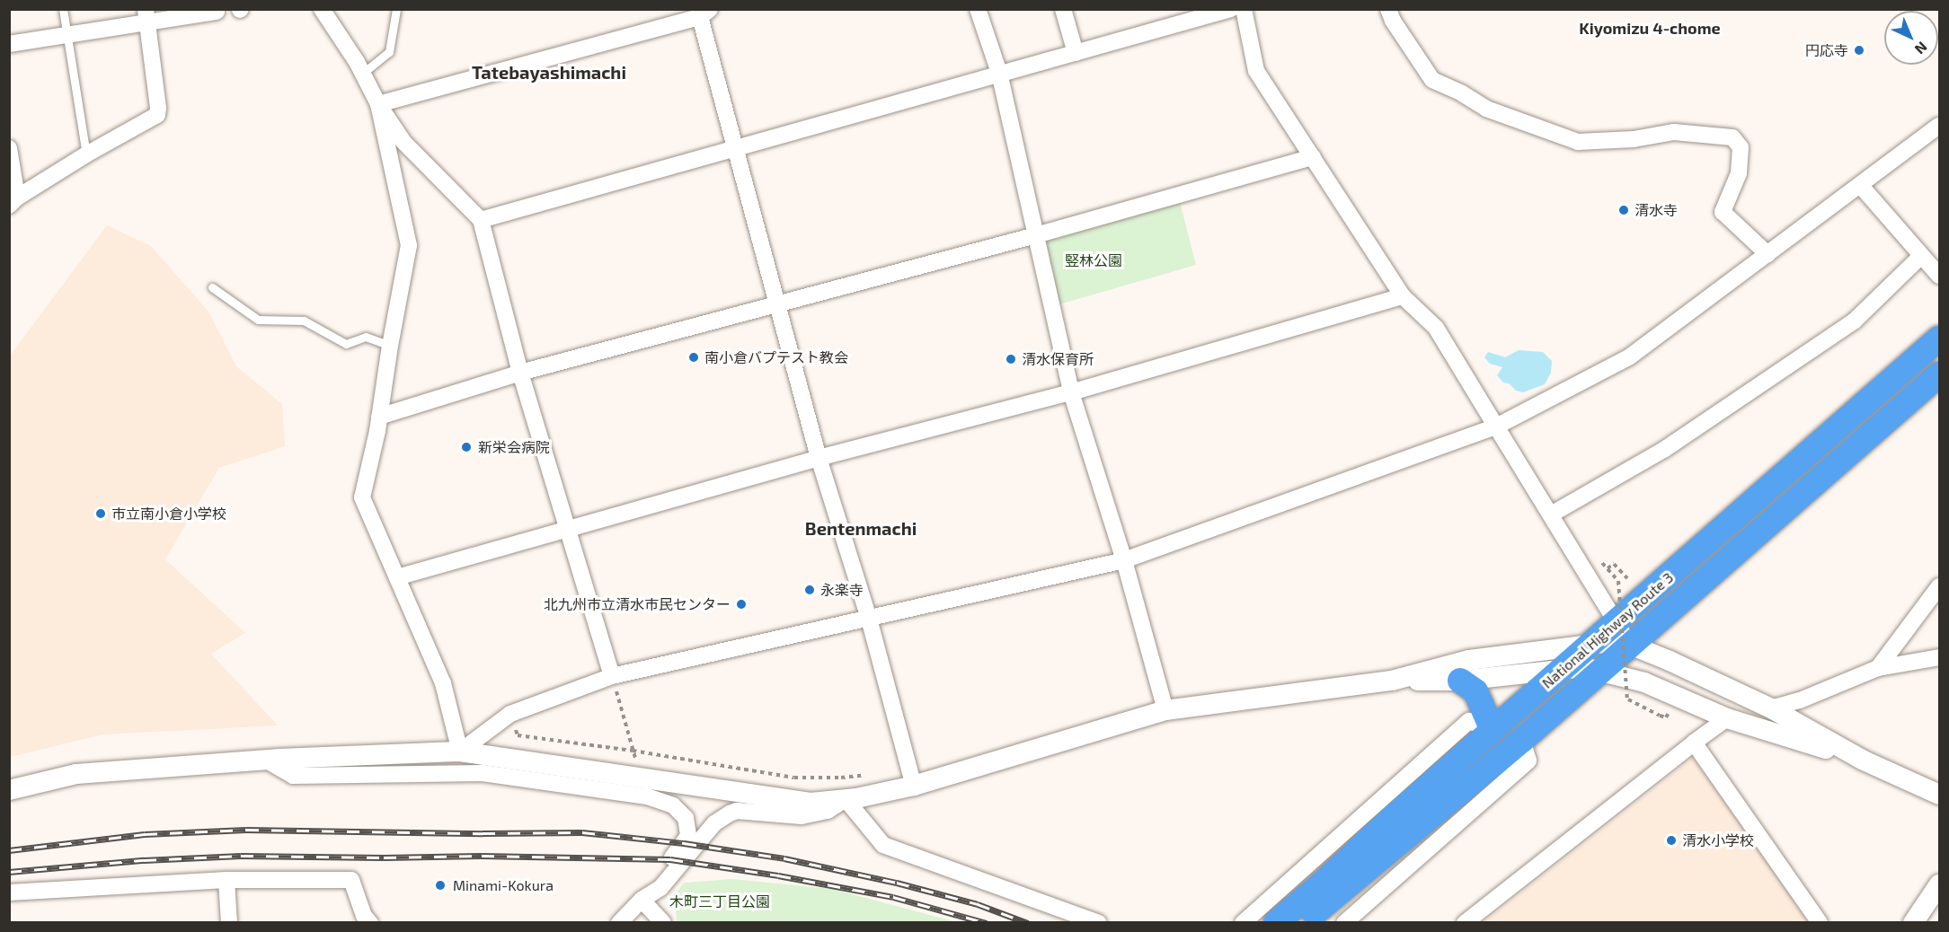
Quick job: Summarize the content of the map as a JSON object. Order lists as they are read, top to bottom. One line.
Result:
{"streets":{"highway":["National Highway Route 3"]},"districts":["Kiyomizu 4-chome","Tatebayashimachi","Bentenmachi"],"parks":["竪林公園","木町三丁目公園"],"places":["円応寺","清水寺","南小倉バプテスト教会","清水保育所","新栄会病院","市立南小倉小学校","永楽寺","北九州市立清水市民センター","清水小学校","Minami-Kokura"],"north":"bottom right"}
